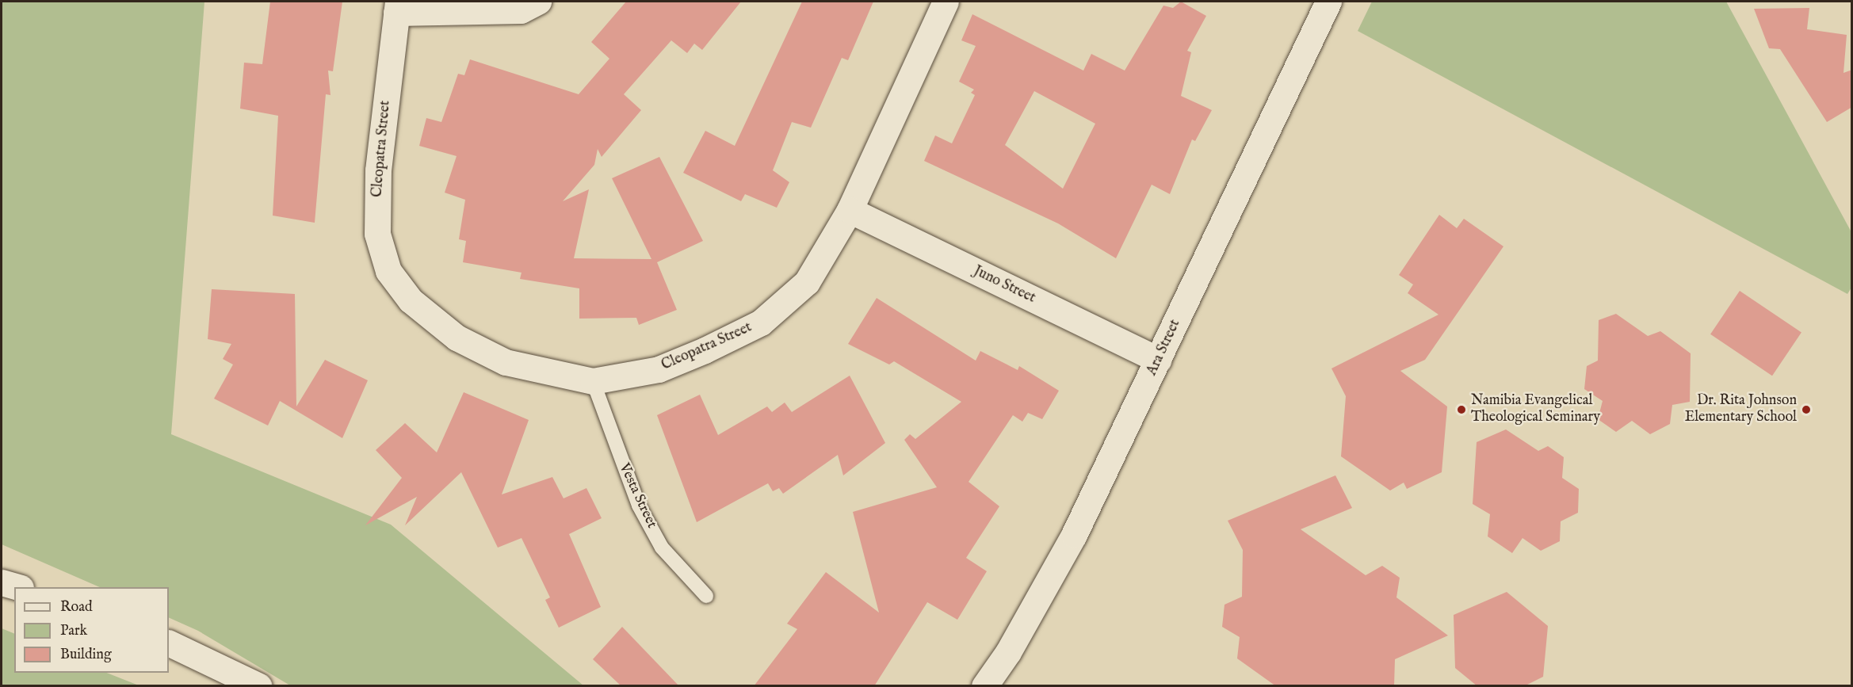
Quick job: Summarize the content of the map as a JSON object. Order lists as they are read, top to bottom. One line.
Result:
{"streets":{"street":["Cleopatra Street","Juno Street","Ara Street"],"lane":["Vesta Street"]},"crossings":[["Cleopatra Street","Juno Street"],["Cleopatra Street","Vesta Street"],["Juno Street","Ara Street"]],"places":["Namibia Evangelical Theological Seminary","Dr. Rita Johnson Elementary School"],"legend":["Road","Park","Building"]}
